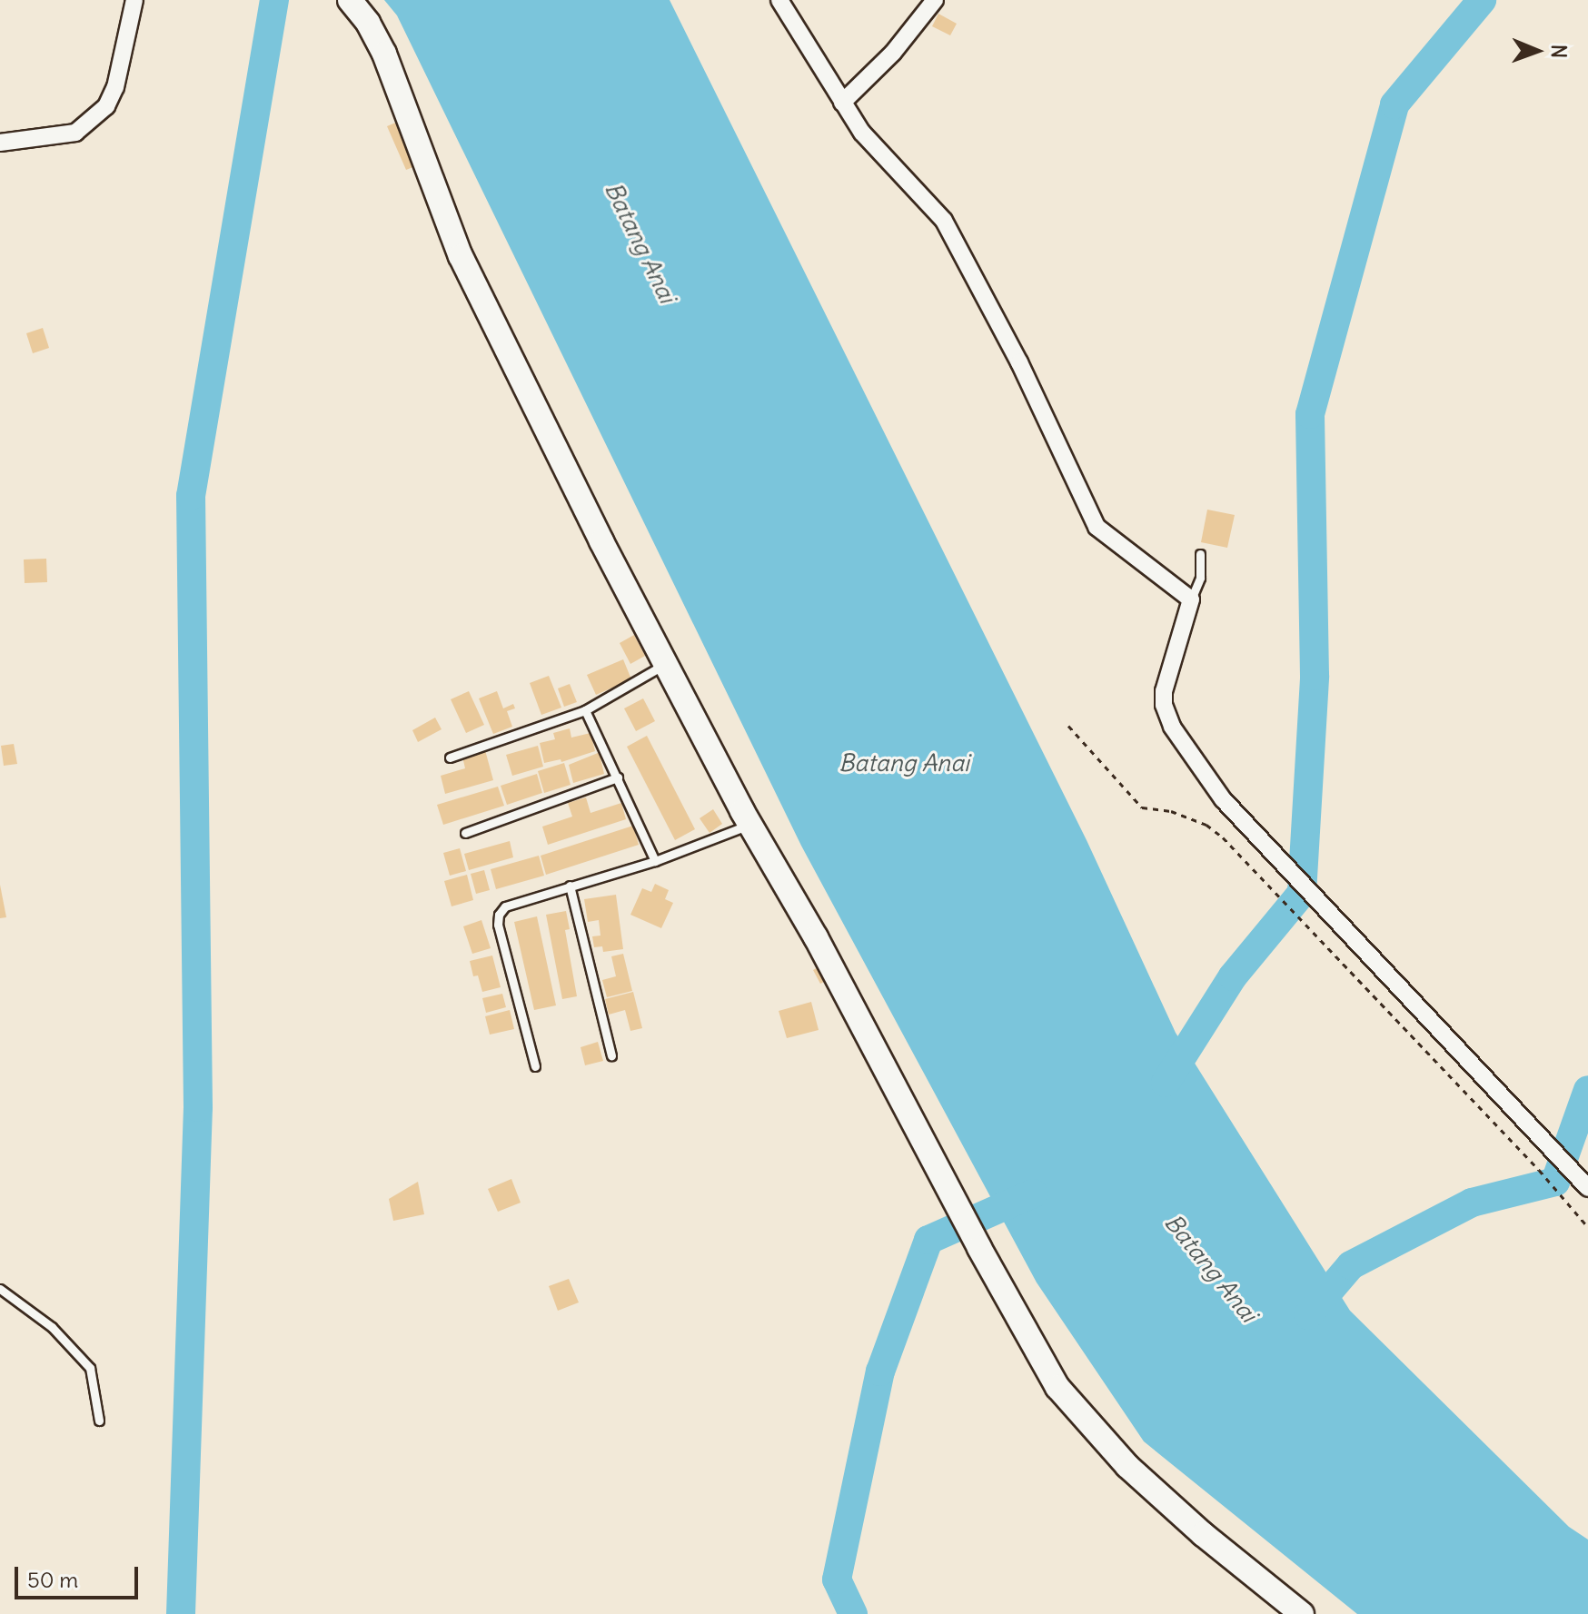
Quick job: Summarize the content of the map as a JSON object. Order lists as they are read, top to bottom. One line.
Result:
{"water":["Batang Anai"],"scale_bar":"50 m","north":"right"}
